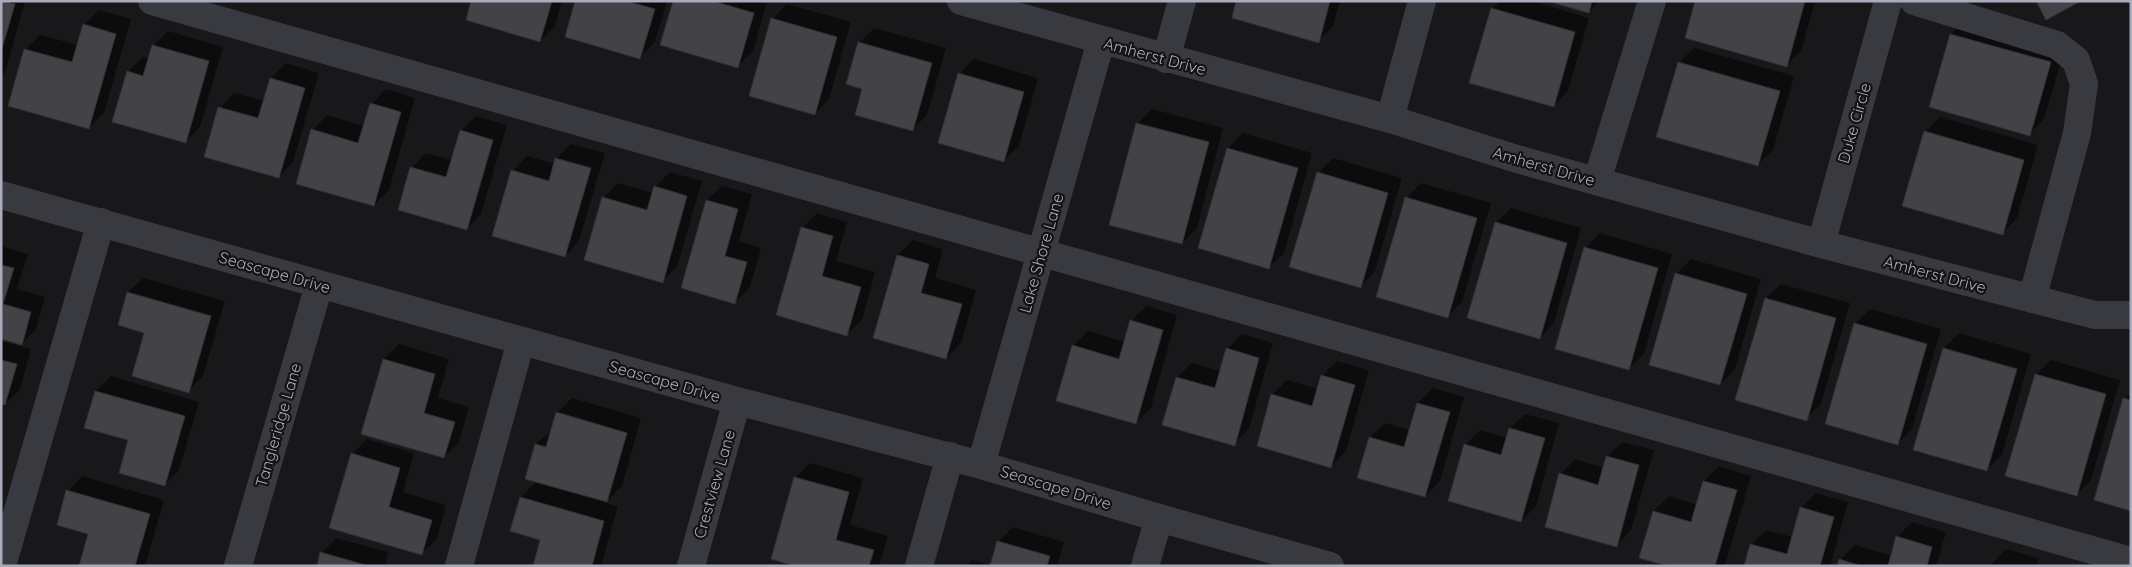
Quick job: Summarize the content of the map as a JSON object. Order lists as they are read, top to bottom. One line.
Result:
{"streets":{"street":["Amherst Drive","Duke Circle","Lake Shore Lane","Seascape Drive","Tangleridge Lane","Crestview Lane"]},"crossings":[["Amherst Drive","Duke Circle"],["Amherst Drive","Lake Shore Lane"],["Lake Shore Lane","Seascape Drive"],["Seascape Drive","Tangleridge Lane"],["Seascape Drive","Crestview Lane"]]}
